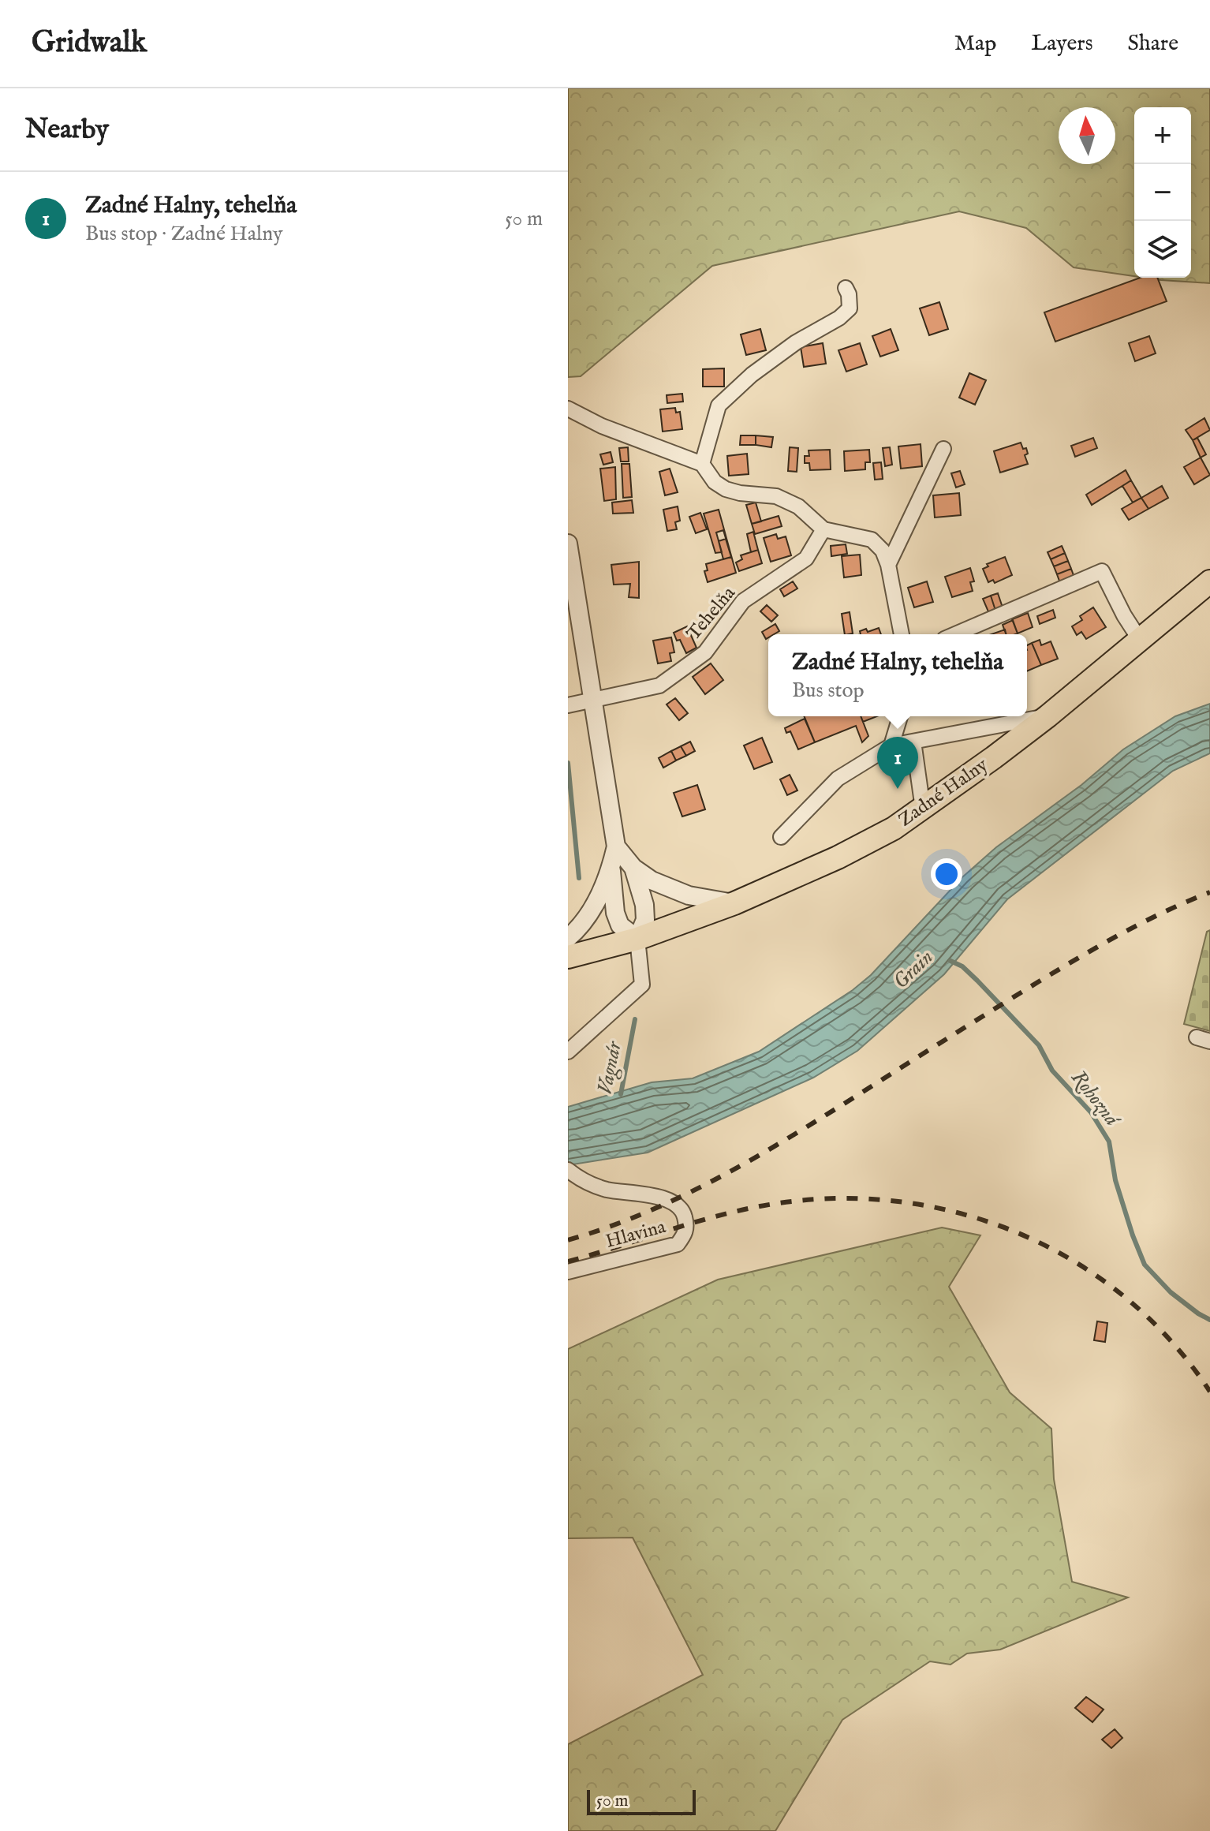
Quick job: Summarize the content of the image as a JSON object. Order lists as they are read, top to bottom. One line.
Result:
{"streets":{"main road":["Zadné Halny"],"street":["Tehelňa","Hlavina"]},"water":["Grain","Vagnár","Rohozná"],"scale_bar":"50 m","north":"top","page":{"header":"Gridwalk","nav":["Map","Layers","Share"],"heading":"Nearby","map_buttons":["+","−"],"list":[{"mark":"1","name":"Zadné Halny, tehelňa","note":"Bus stop · Zadné Halny","value":"50 m"}],"popup":["Zadné Halny, tehelňa","Bus stop"],"pins":"1","scale":"50 m"}}
